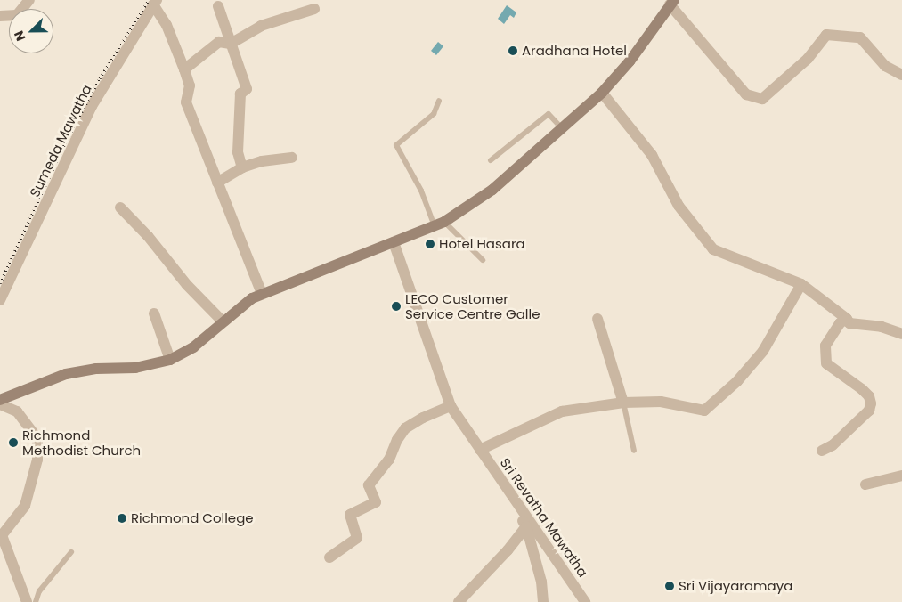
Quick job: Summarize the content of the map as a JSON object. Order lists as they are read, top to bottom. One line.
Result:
{"streets":{"street":["Sumeda Mawatha","Sri Revatha Mawatha"]},"places":["Aradhana Hotel","Hotel Hasara","LECO Customer Service Centre Galle","Richmond Methodist Church","Richmond College","Sri Vijayaramaya"],"north":"bottom left"}
